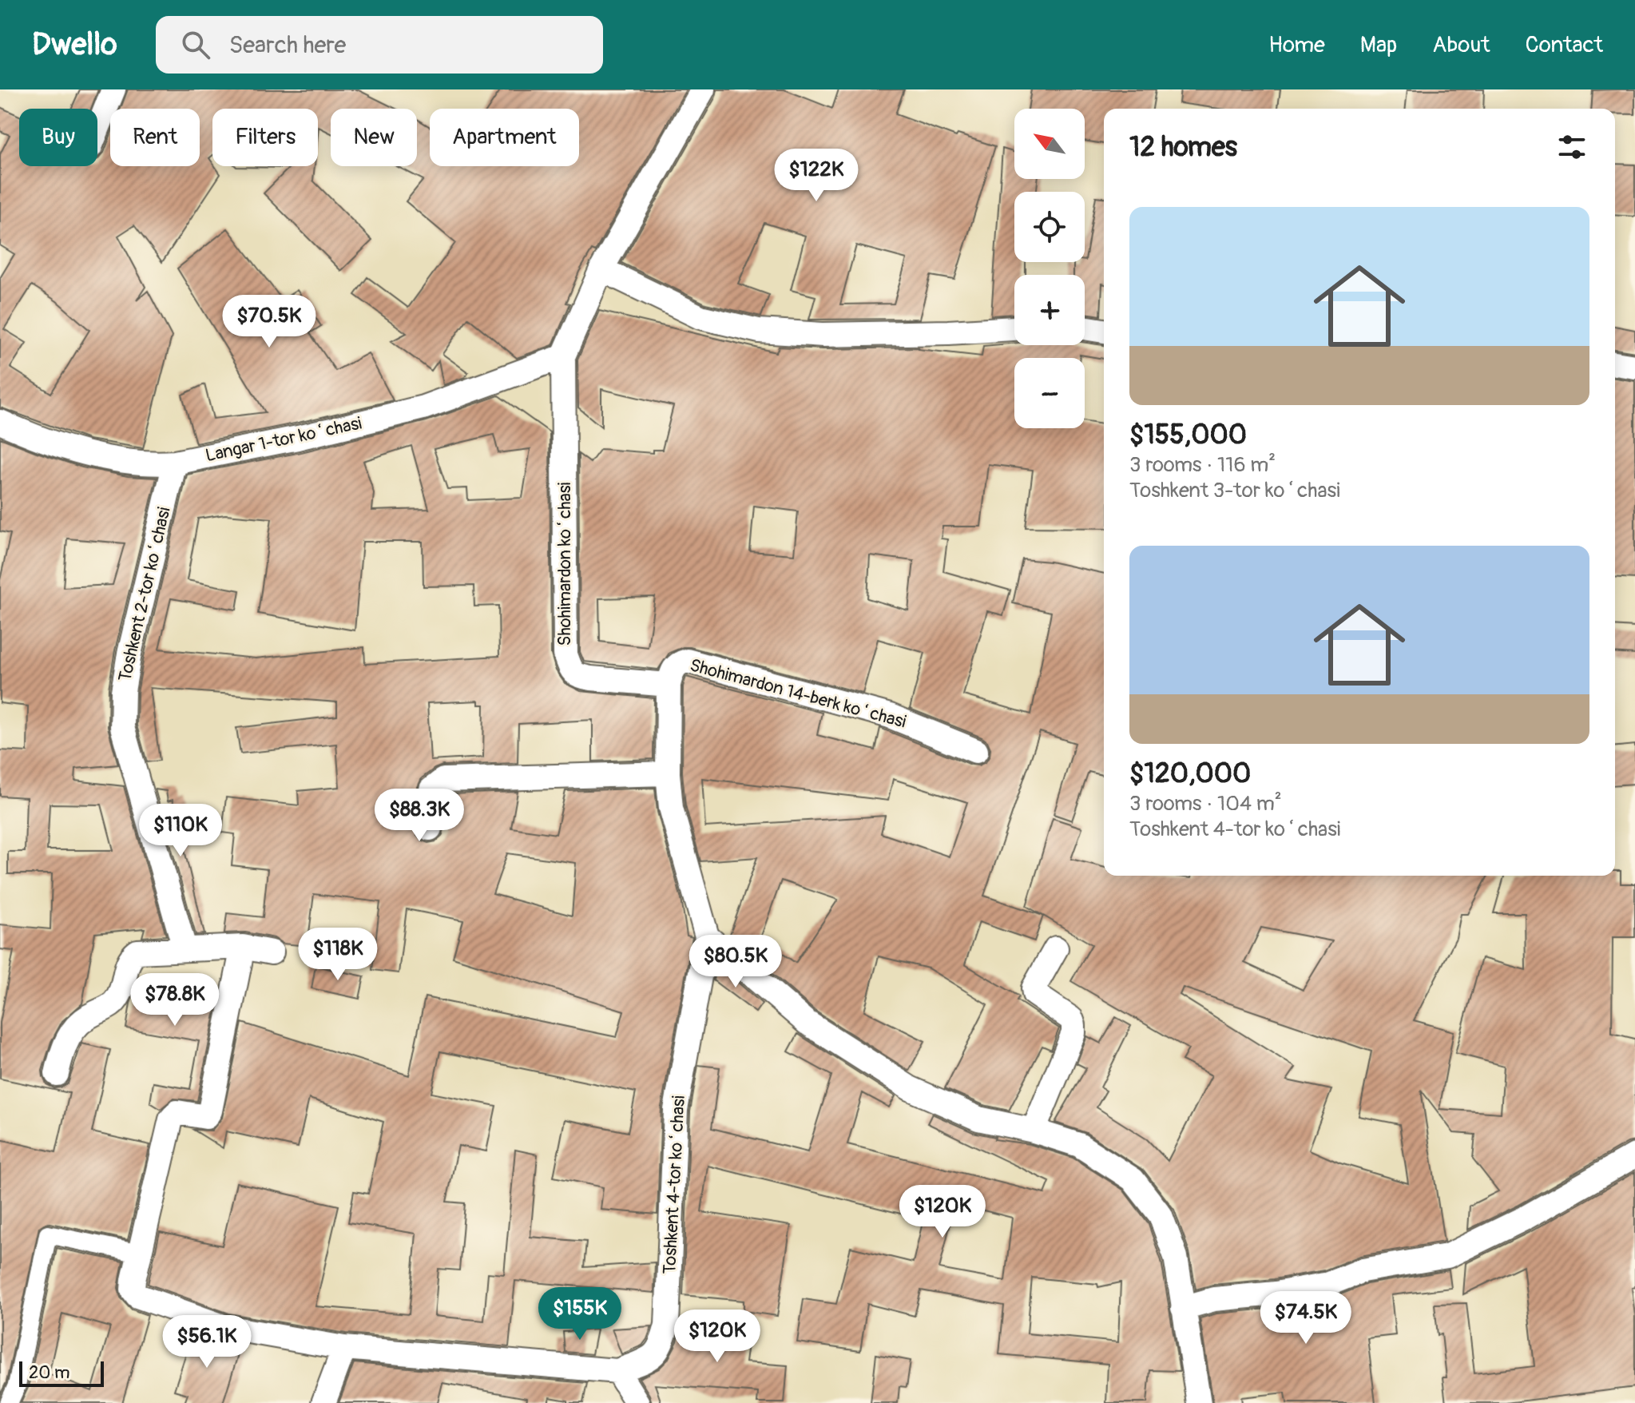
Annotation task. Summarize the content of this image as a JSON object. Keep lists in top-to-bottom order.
{
  "streets": {
    "street": [
      "Langar 1-tor koʻchasi",
      "Shohimardon koʻchasi",
      "Toshkent 2-tor koʻchasi",
      "Shohimardon 14-berk koʻchasi",
      "Toshkent 4-tor koʻchasi"
    ]
  },
  "crossings": [
    ["Langar 1-tor koʻchasi", "Shohimardon koʻchasi"],
    ["Langar 1-tor koʻchasi", "Toshkent 2-tor koʻchasi"],
    ["Shohimardon koʻchasi", "Shohimardon 14-berk koʻchasi"]
  ],
  "scale_bar": "20 m",
  "north": "top left",
  "page": {
    "header": "Dwello",
    "search": "Search here",
    "nav": [
      "Home",
      "Map",
      "About",
      "Contact"
    ],
    "map_buttons": ["+", "−"],
    "chip": [
      "Buy",
      "Rent",
      "Filters",
      "New",
      "Apartment"
    ],
    "heading": "12 homes",
    "price": [
      "$122K",
      "$70.5K",
      "$88.3K",
      "$110K",
      "$118K",
      "$80.5K",
      "$78.8K",
      "$120K",
      "$155K",
      "$74.5K",
      "$120K",
      "$56.1K"
    ],
    "list": [
      {
        "name": "$155,000",
        "note": "3 rooms · 116 m² · Toshkent 3-tor koʻchasi"
      },
      {
        "name": "$120,000",
        "note": "3 rooms · 104 m² · Toshkent 4-tor koʻchasi"
      }
    ],
    "scale": "20 m"
  }
}
